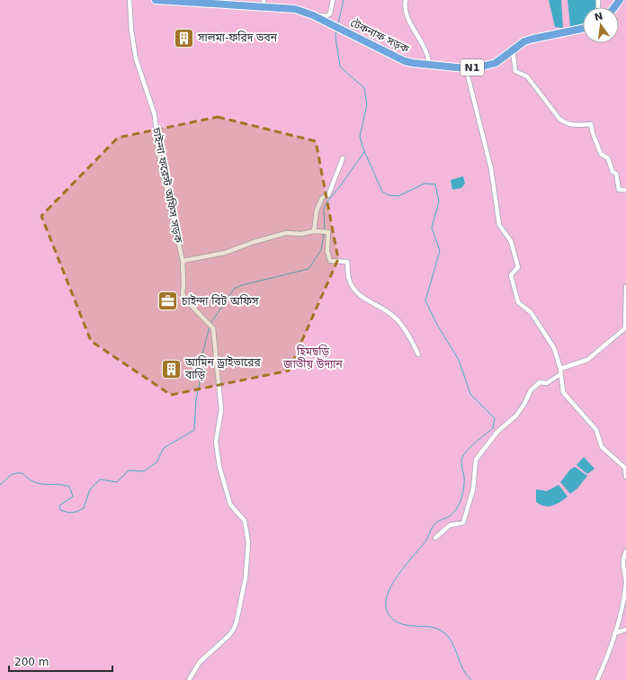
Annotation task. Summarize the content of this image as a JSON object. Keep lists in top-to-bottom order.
{
  "streets": {
    "highway": ["টেকনাফ সড়ক", "N1"],
    "street": ["চাইন্দা ফরেস্ট অফিস সড়ক"]
  },
  "parks": ["হিমছড়ি জাতীয় উদ্যান"],
  "places": {
    "building": ["সালমা-ফরিদ ভবন", "আমিন ড্রাইভারের বাড়ি"],
    "office": ["চাইন্দা বিট অফিস"]
  },
  "scale_bar": "200 m",
  "north": "top"
}
